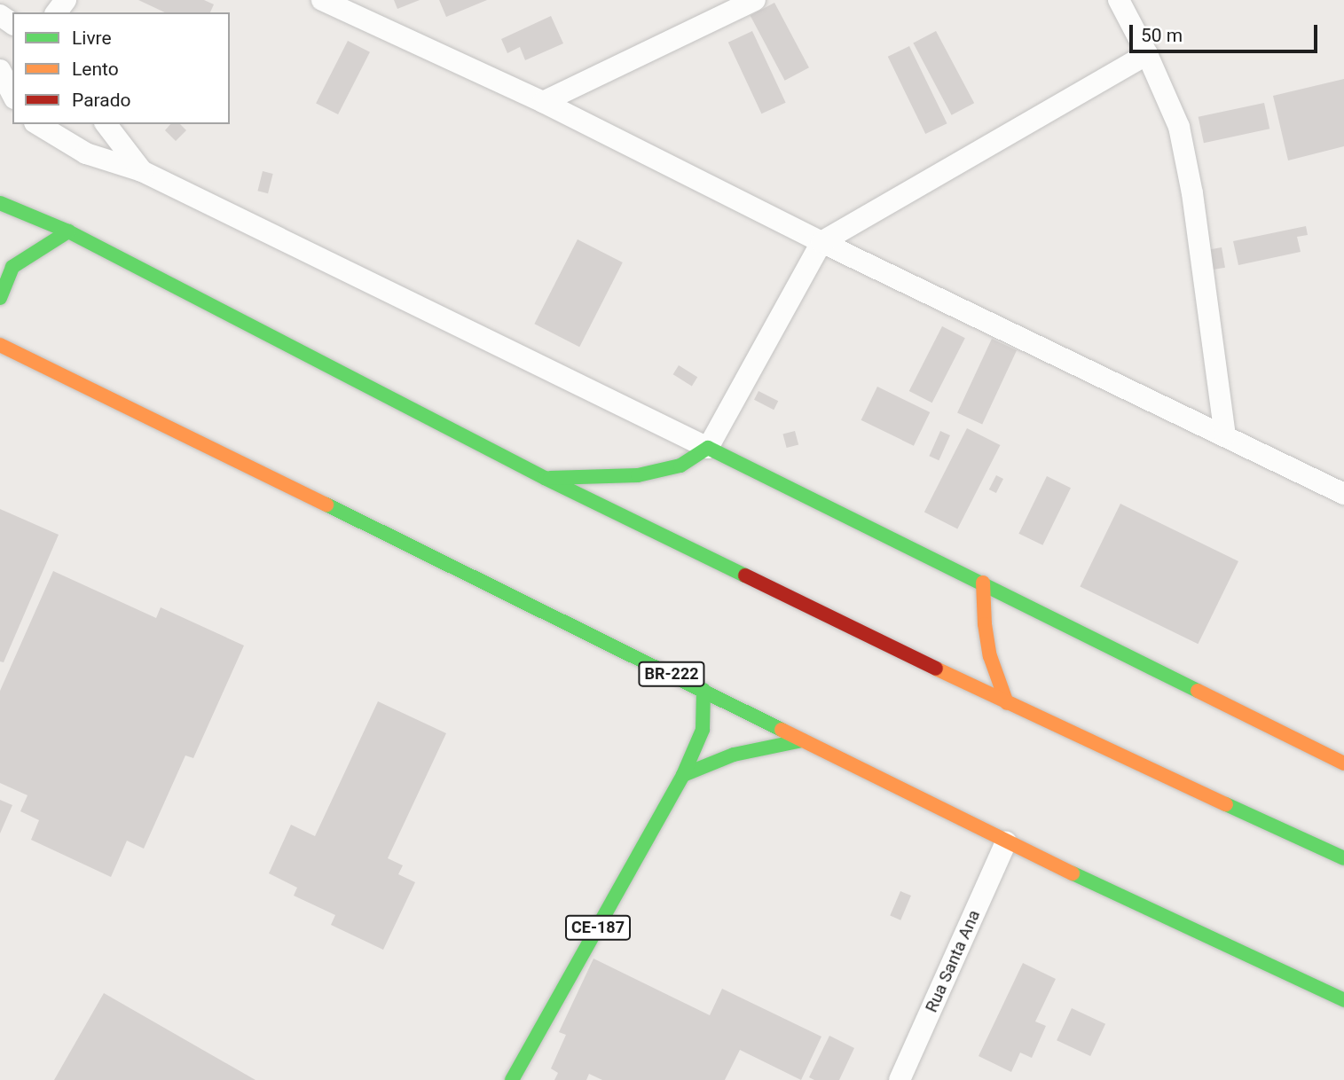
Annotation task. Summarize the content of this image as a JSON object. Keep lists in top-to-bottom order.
{
  "streets": {
    "main road": ["BR-222", "CE-187"],
    "street": ["Rua Santa Ana"]
  },
  "crossings": [
    ["BR-222", "CE-187"],
    ["BR-222", "Rua Santa Ana"]
  ],
  "legend": ["Livre", "Lento", "Parado"],
  "scale_bar": "50 m"
}
